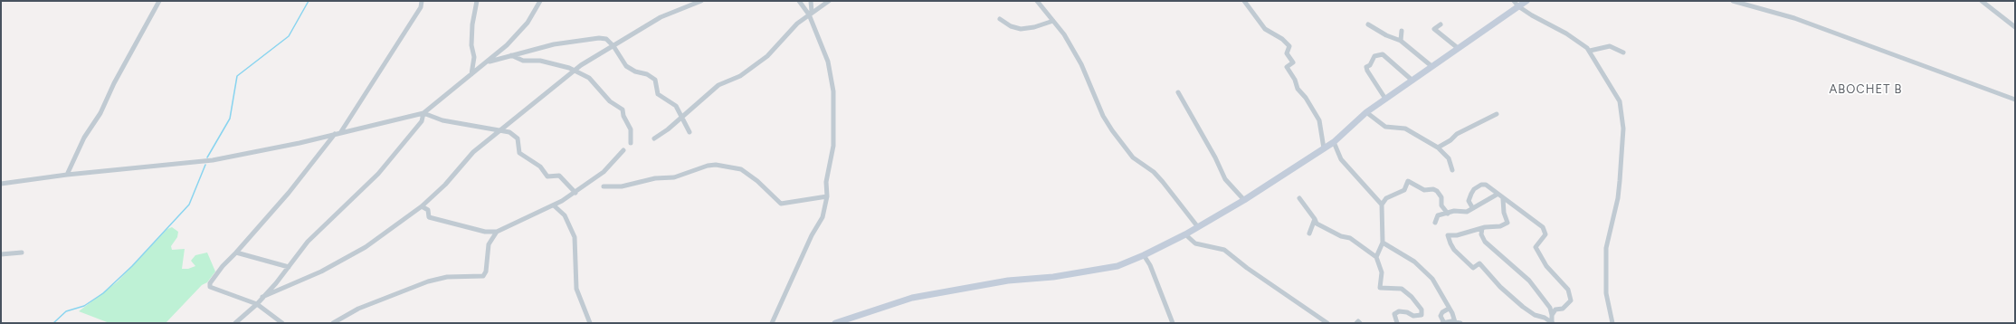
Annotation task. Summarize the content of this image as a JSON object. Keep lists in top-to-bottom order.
{
  "districts": ["ABOCHET B"]
}
